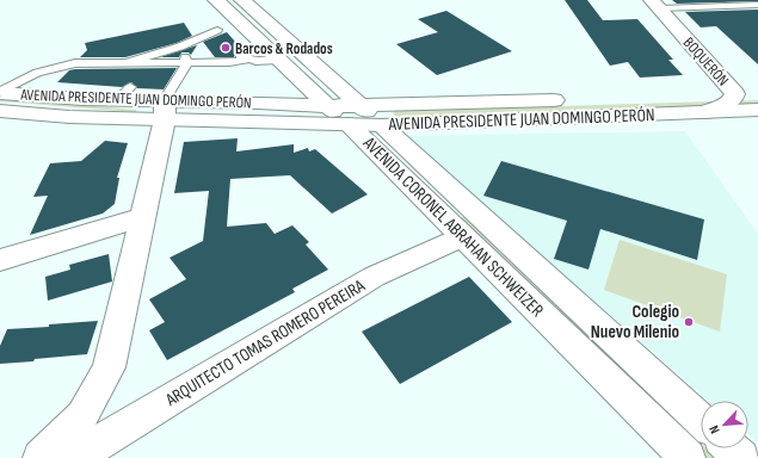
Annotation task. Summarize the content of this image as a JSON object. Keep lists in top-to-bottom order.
{
  "streets": {
    "main road": [
      "BOQUERÓN",
      "AVENIDA PRESIDENTE JUAN DOMINGO PERÓN",
      "AVENIDA CORONEL ABRAHAN SCHWEIZER",
      "ARQUITECTO TOMAS ROMERO PEREIRA"
    ]
  },
  "crossings": [
    ["BOQUERÓN", "AVENIDA PRESIDENTE JUAN DOMINGO PERÓN"],
    ["AVENIDA PRESIDENTE JUAN DOMINGO PERÓN", "AVENIDA CORONEL ABRAHAN SCHWEIZER"],
    ["AVENIDA CORONEL ABRAHAN SCHWEIZER", "ARQUITECTO TOMAS ROMERO PEREIRA"]
  ],
  "places": ["Barcos & Rodados", "Colegio Nuevo Milenio"],
  "north": "bottom left"
}
